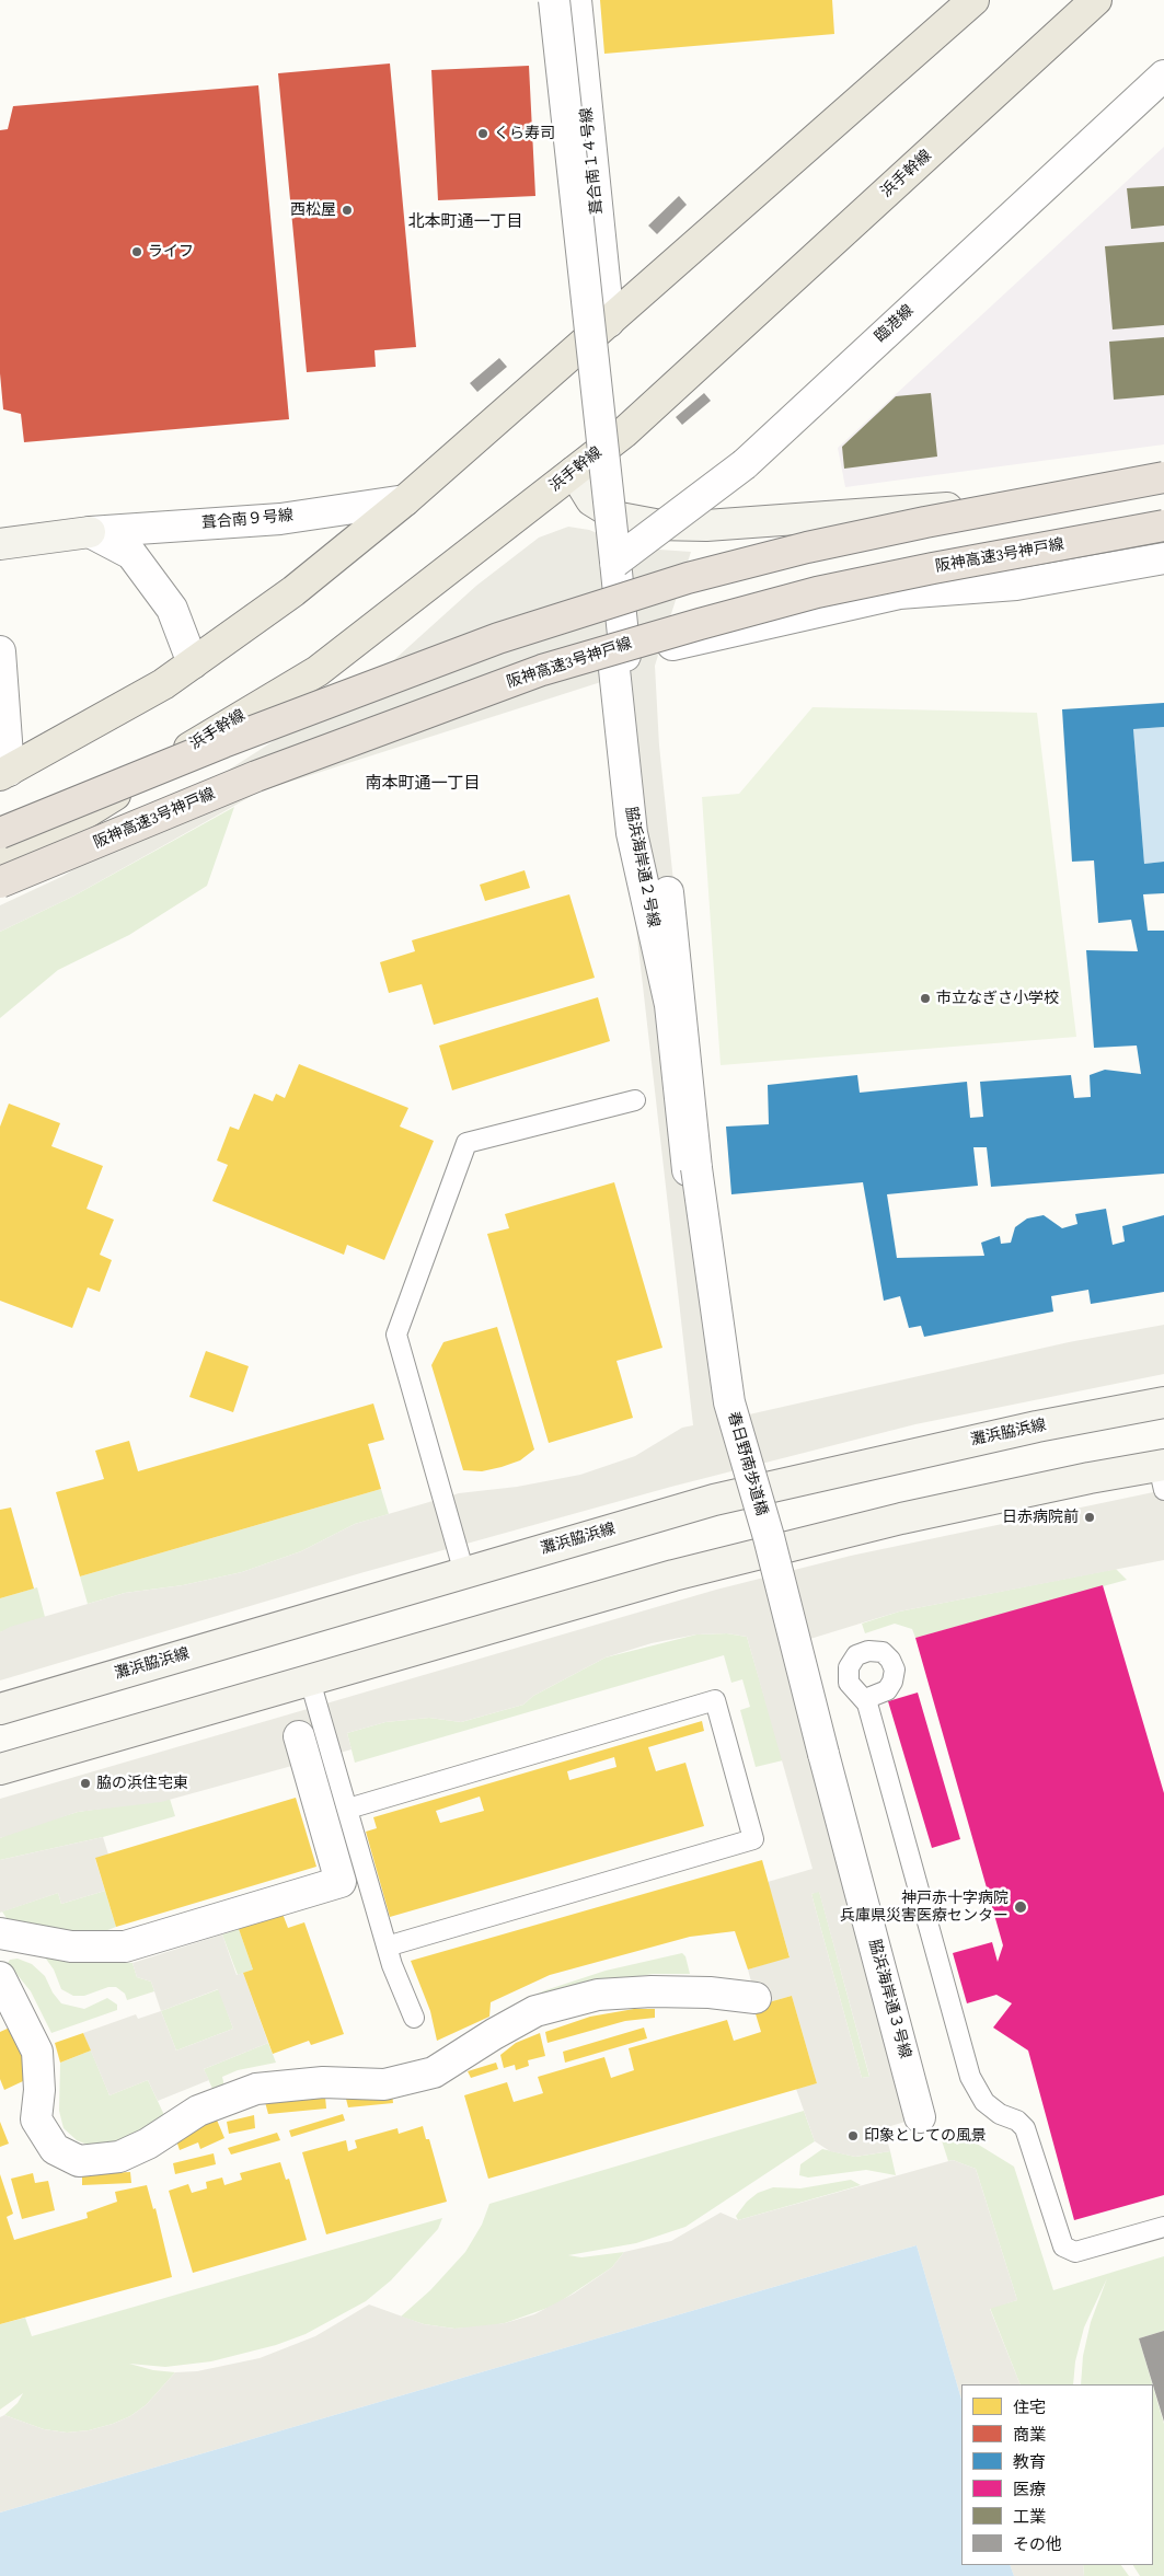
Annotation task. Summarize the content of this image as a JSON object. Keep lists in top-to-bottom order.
{
  "streets": {
    "highway": ["阪神高速3号神戸線"],
    "main road": ["浜手幹線"],
    "street": [
      "葺合南１４号線",
      "臨港線",
      "葺合南９号線",
      "脇浜海岸通２号線",
      "灘浜脇浜線",
      "春日野南歩道橋",
      "脇浜海岸通３号線"
    ]
  },
  "crossings": [
    ["脇浜海岸通２号線", "春日野南歩道橋"],
    ["春日野南歩道橋", "脇浜海岸通３号線"]
  ],
  "districts": ["北本町通一丁目", "南本町通一丁目"],
  "places": [
    "くら寿司",
    "西松屋",
    "ライフ",
    "市立なぎさ小学校",
    "日赤病院前",
    "脇の浜住宅東",
    "神戸赤十字病院 兵庫県災害医療センター",
    "印象としての風景"
  ],
  "legend": [
    "住宅",
    "商業",
    "教育",
    "医療",
    "工業",
    "その他"
  ]
}
